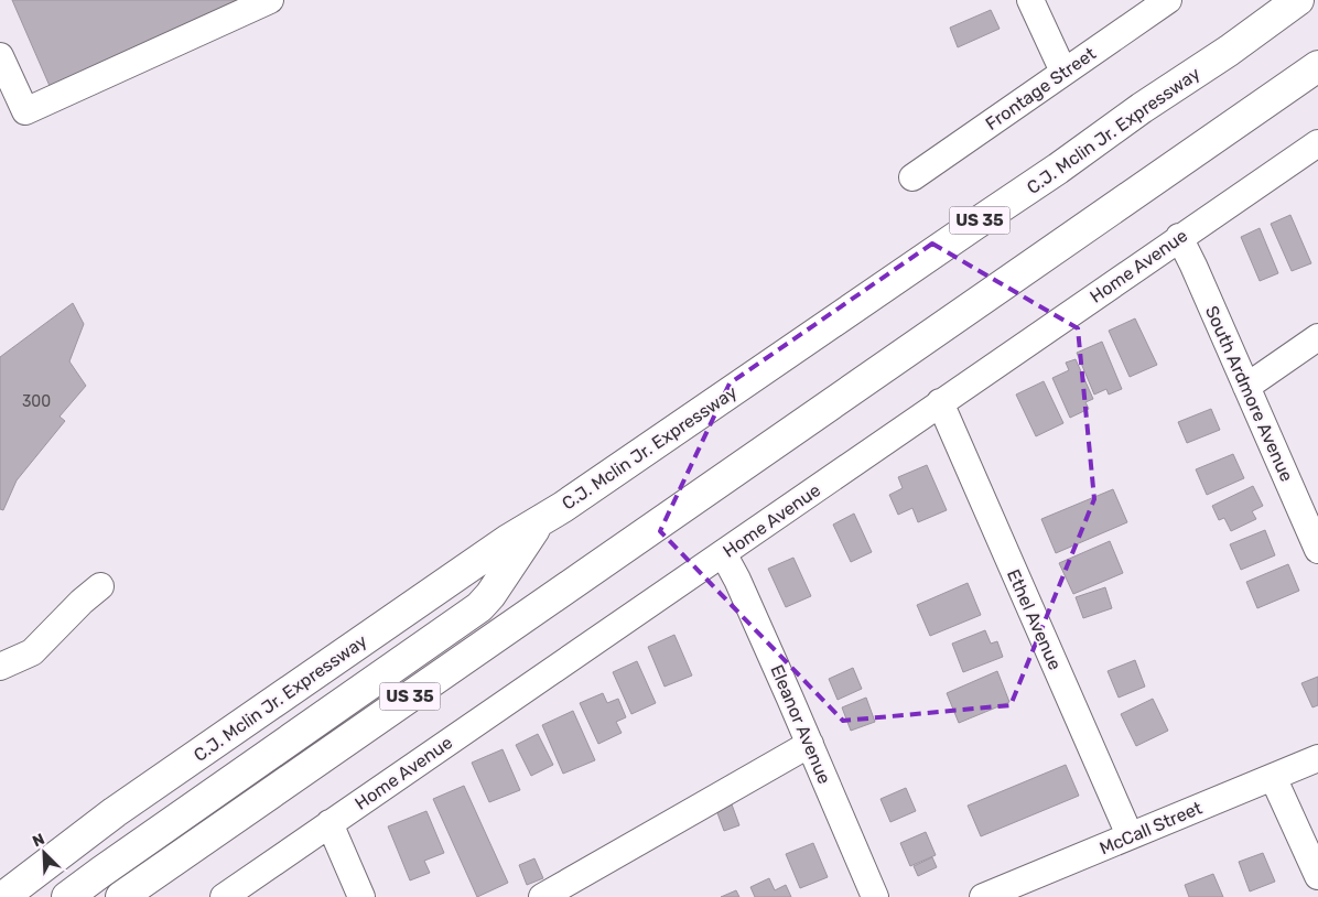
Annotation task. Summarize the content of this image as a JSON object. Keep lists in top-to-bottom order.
{
  "streets": {
    "highway": ["C.J. Mclin Jr. Expressway", "US 35"],
    "street": [
      "Frontage Street",
      "Home Avenue",
      "South Ardmore Avenue",
      "Ethel Avenue",
      "Eleanor Avenue",
      "McCall Street"
    ]
  },
  "crossings": [
    ["Home Avenue", "South Ardmore Avenue"],
    ["Home Avenue", "Ethel Avenue"],
    ["Home Avenue", "Eleanor Avenue"],
    ["Ethel Avenue", "McCall Street"]
  ],
  "house_numbers": ["300"],
  "north": "top left"
}
